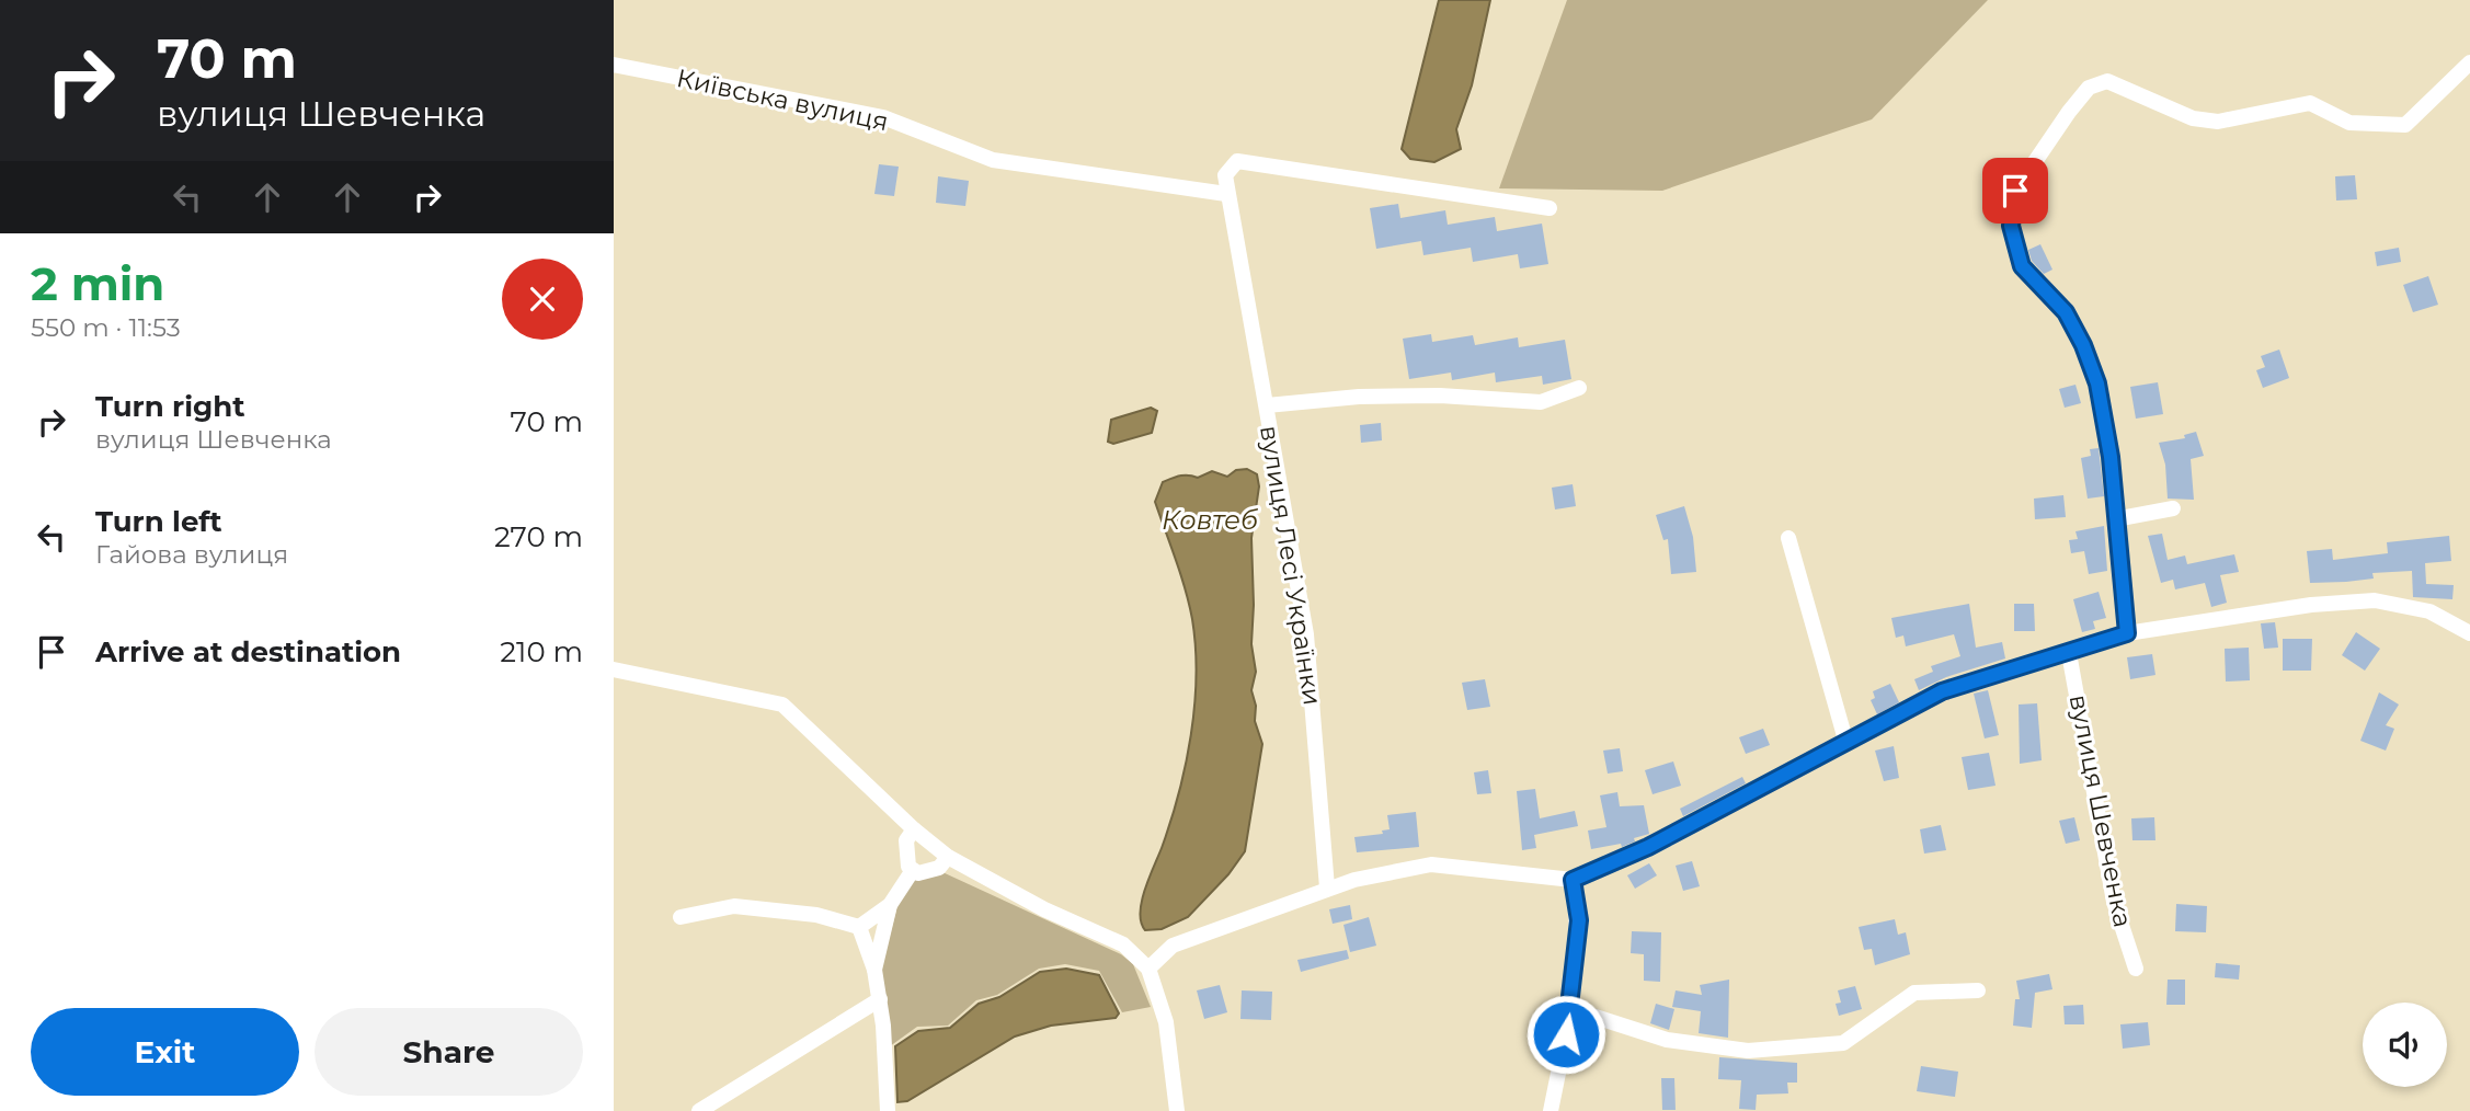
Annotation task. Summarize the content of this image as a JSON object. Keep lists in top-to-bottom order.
{
  "streets": {
    "street": ["Київська вулиця", "вулиця Лесі Українки", "вулиця Шевченка"]
  },
  "crossings": [
    ["Київська вулиця", "вулиця Лесі Українки"]
  ],
  "water": ["Ковтеб"],
  "page": {
    "turn": ["70 m", "вулиця Шевченка"],
    "heading": ["2 min", "550 m · 11:53"],
    "list": [
      {
        "name": "Turn right",
        "note": "вулиця Шевченка",
        "value": "70 m"
      },
      {
        "name": "Turn left",
        "note": "Гайова вулиця",
        "value": "270 m"
      },
      {
        "name": "Arrive at destination",
        "value": "210 m"
      }
    ],
    "buttons": ["Exit", "Share"]
  }
}
